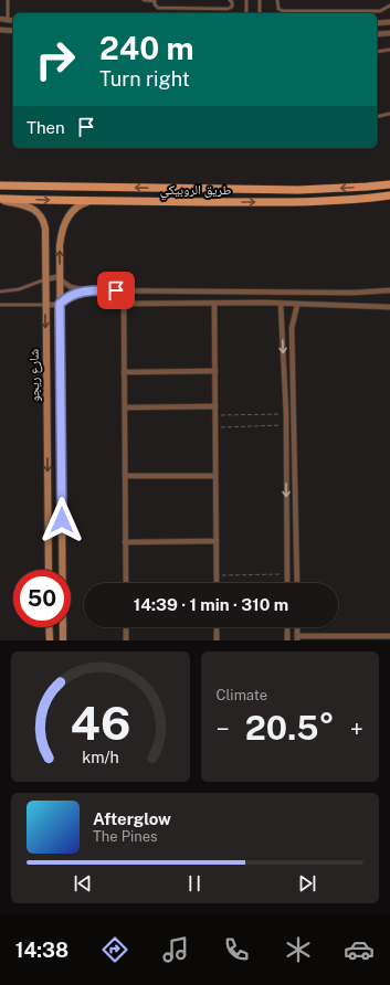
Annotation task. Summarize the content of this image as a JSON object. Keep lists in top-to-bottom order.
{
  "streets": {
    "main road": ["طريق الروبيكي", "شارع ريجو"]
  },
  "crossings": [
    ["طريق الروبيكي", "شارع ريجو"]
  ],
  "page": {
    "turn": ["240 m", "Turn right"],
    "then": "Then",
    "limit": "50",
    "trip": "14:39 · 1 min · 310 m",
    "tile": "Climate",
    "heat": ["−", "20.5°", "+"],
    "song": ["Afterglow", "The Pines"],
    "tabs": "14:38",
    "gauge": ["46", "km/h"]
  }
}
